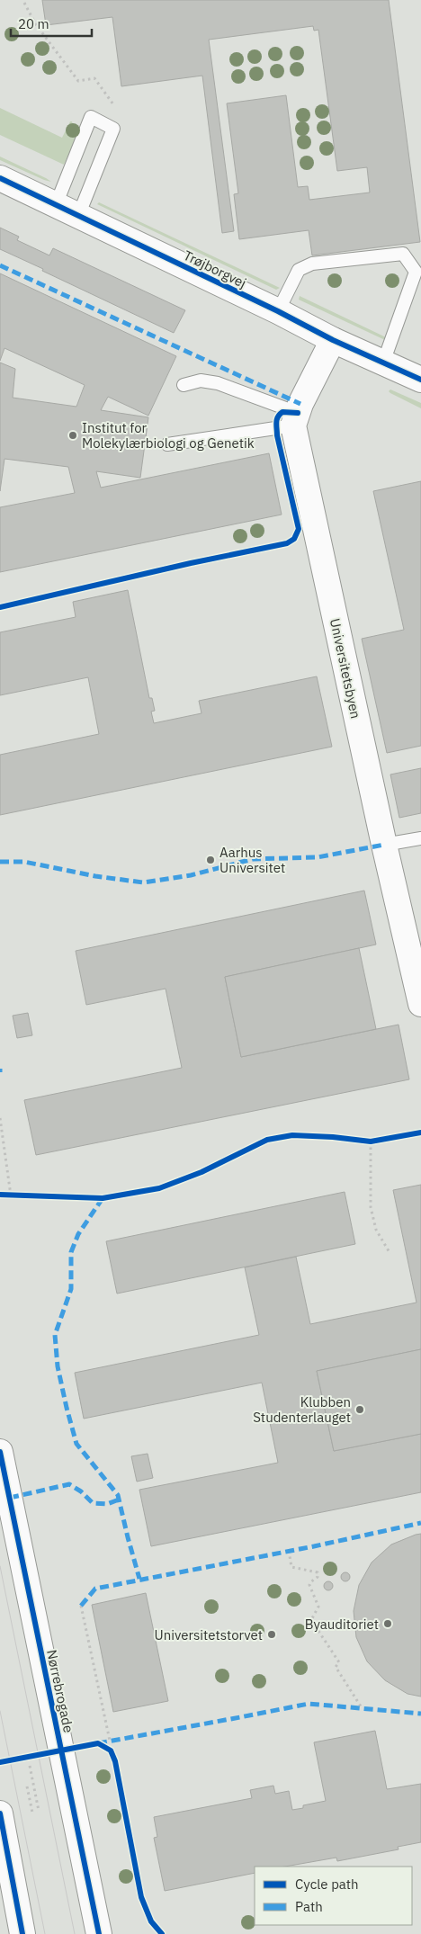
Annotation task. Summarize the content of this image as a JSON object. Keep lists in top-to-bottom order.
{
  "streets": {
    "street": ["Trøjborgvej", "Universitetsbyen", "Nørrebrogade"]
  },
  "places": [
    "Institut for Molekylærbiologi og Genetik",
    "Aarhus Universitet",
    "Klubben Studenterlauget",
    "Byauditoriet",
    "Universitetstorvet"
  ],
  "legend": ["Cycle path", "Path"],
  "scale_bar": "20 m"
}
